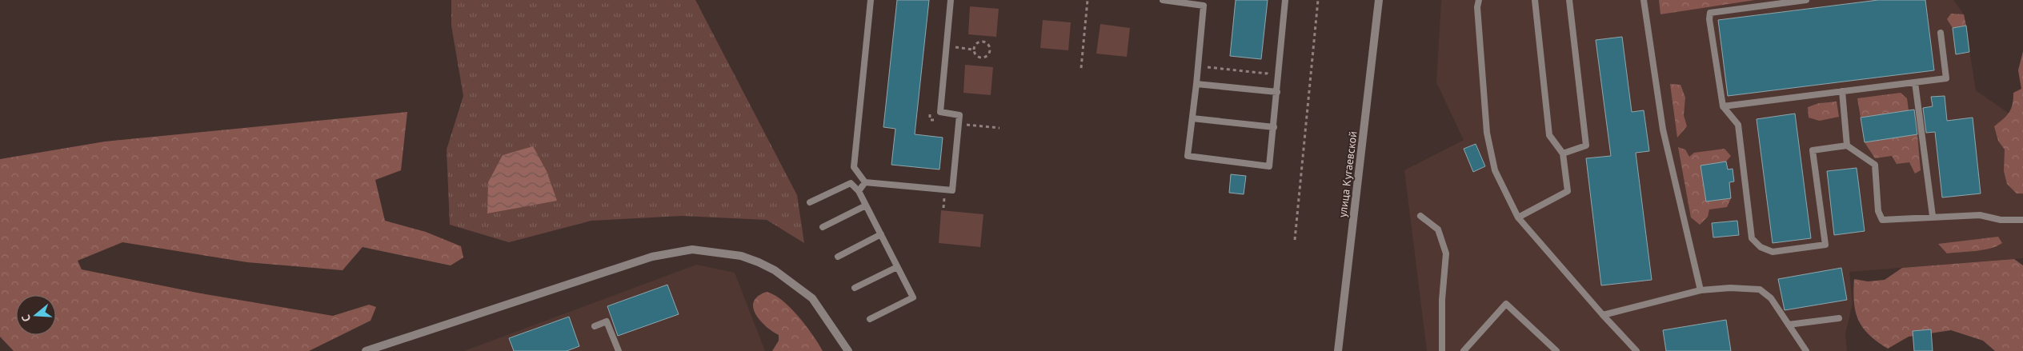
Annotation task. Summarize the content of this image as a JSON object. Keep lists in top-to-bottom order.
{
  "streets": {
    "street": ["улица Кугаевской"]
  },
  "north": "left"
}
